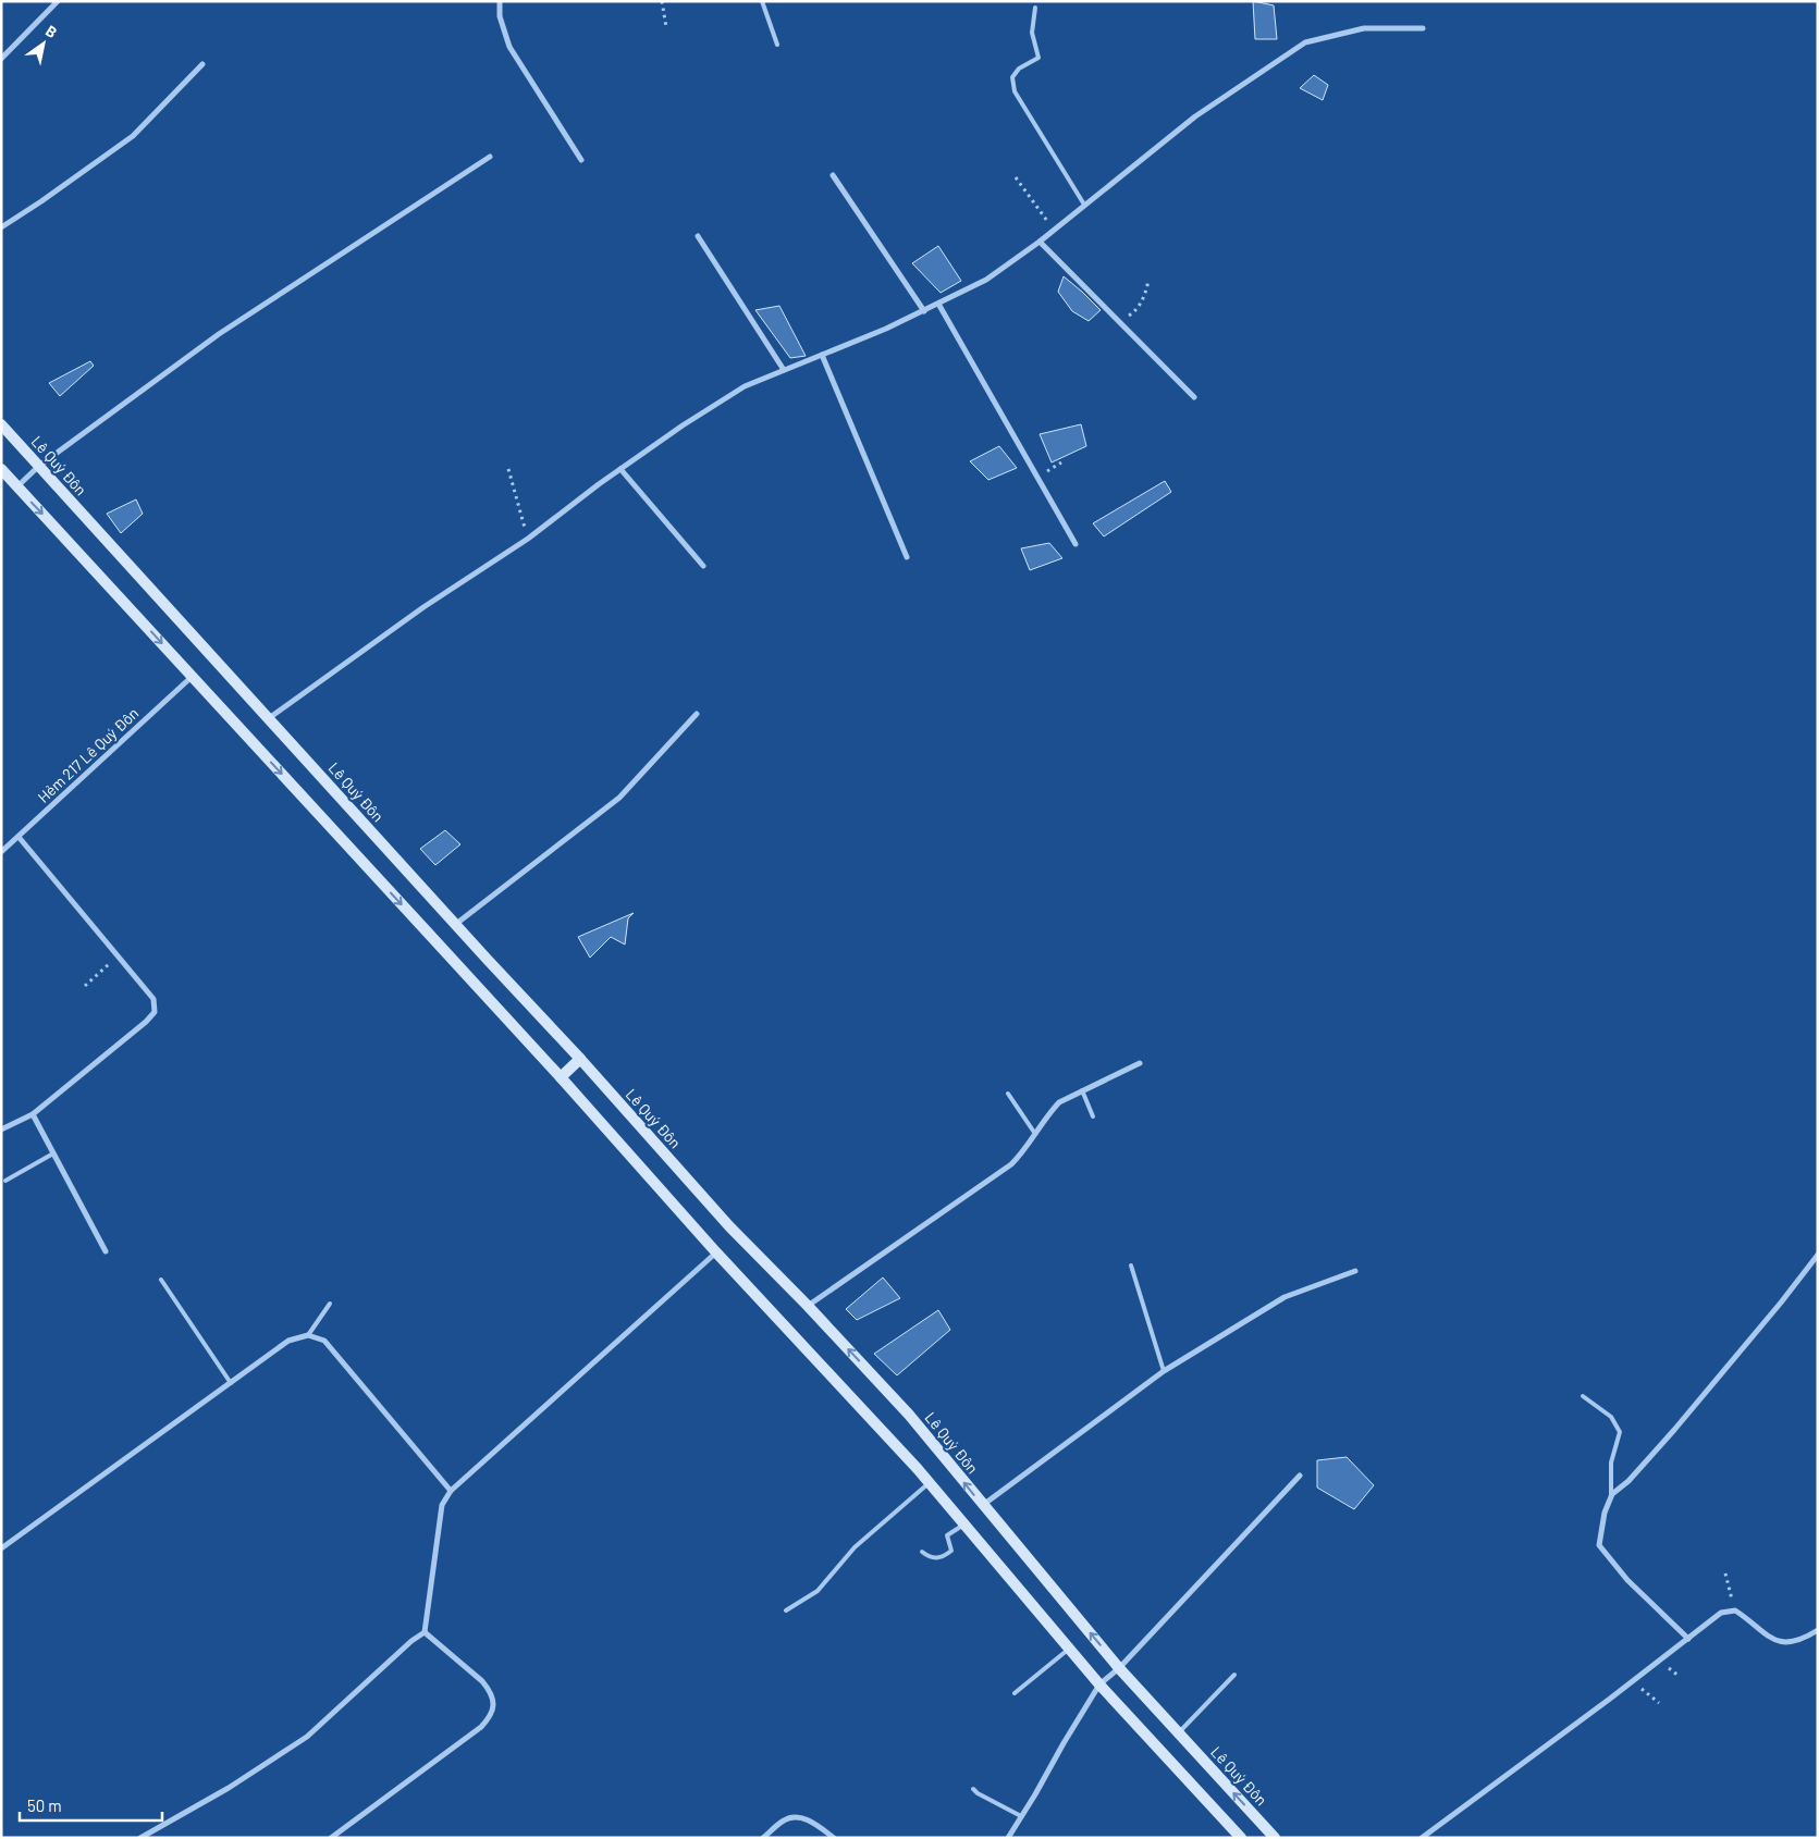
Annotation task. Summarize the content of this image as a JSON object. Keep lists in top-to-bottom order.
{
  "streets": {
    "main road": ["Lê Quý Đôn"],
    "street": ["Hẻm 217 Lê Quý Đôn"]
  },
  "scale_bar": "50 m",
  "north": "top right"
}
